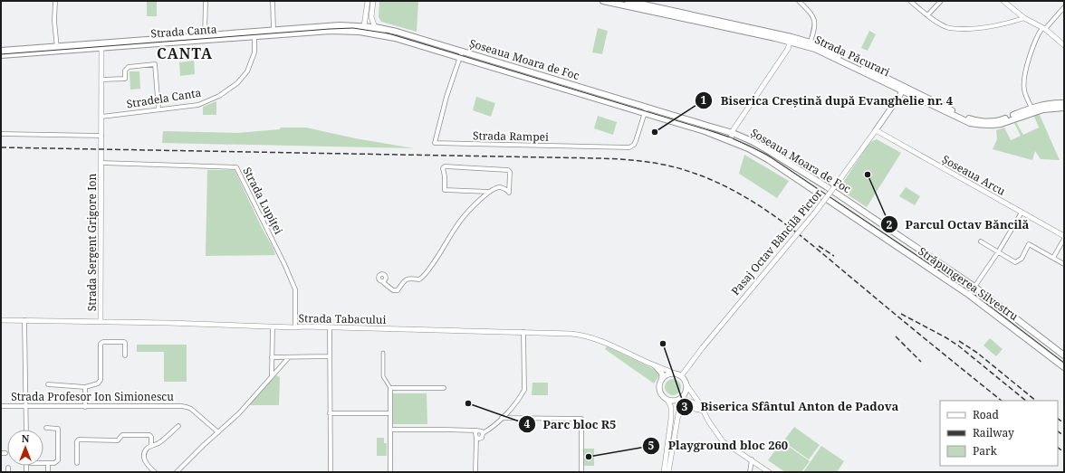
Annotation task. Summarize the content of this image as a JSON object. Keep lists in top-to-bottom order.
{
  "streets": {
    "main road": [
      "Strada Canta",
      "Strada Păcurari",
      "Șoseaua Moara de Foc",
      "Străpungerea Silvestru"
    ],
    "street": [
      "Stradela Canta",
      "Strada Rampei",
      "Șoseaua Arcu",
      "Strada Lupiței",
      "Strada Sergent Grigore Ion",
      "Pasaj Octav Băncilă Pictor",
      "Strada Tabacului",
      "Strada Profesor Ion Simionescu"
    ]
  },
  "crossings": [
    ["Strada Canta", "Șoseaua Moara de Foc"],
    ["Strada Canta", "Stradela Canta"],
    ["Șoseaua Moara de Foc", "Strada Rampei"],
    ["Șoseaua Moara de Foc", "Străpungerea Silvestru"],
    ["Șoseaua Arcu", "Pasaj Octav Băncilă Pictor"],
    ["Strada Lupiței", "Strada Sergent Grigore Ion"],
    ["Strada Lupiței", "Strada Tabacului"],
    ["Strada Sergent Grigore Ion", "Strada Tabacului"],
    ["Pasaj Octav Băncilă Pictor", "Strada Tabacului"]
  ],
  "districts": ["CANTA"],
  "places": [
    "Biserica Creștină după Evanghelie nr. 4",
    "Parcul Octav Băncilă",
    "Biserica Sfântul Anton de Padova",
    "Parc bloc R5",
    "Playground bloc 260"
  ],
  "legend": ["Road", "Railway", "Park"],
  "north": "top"
}
